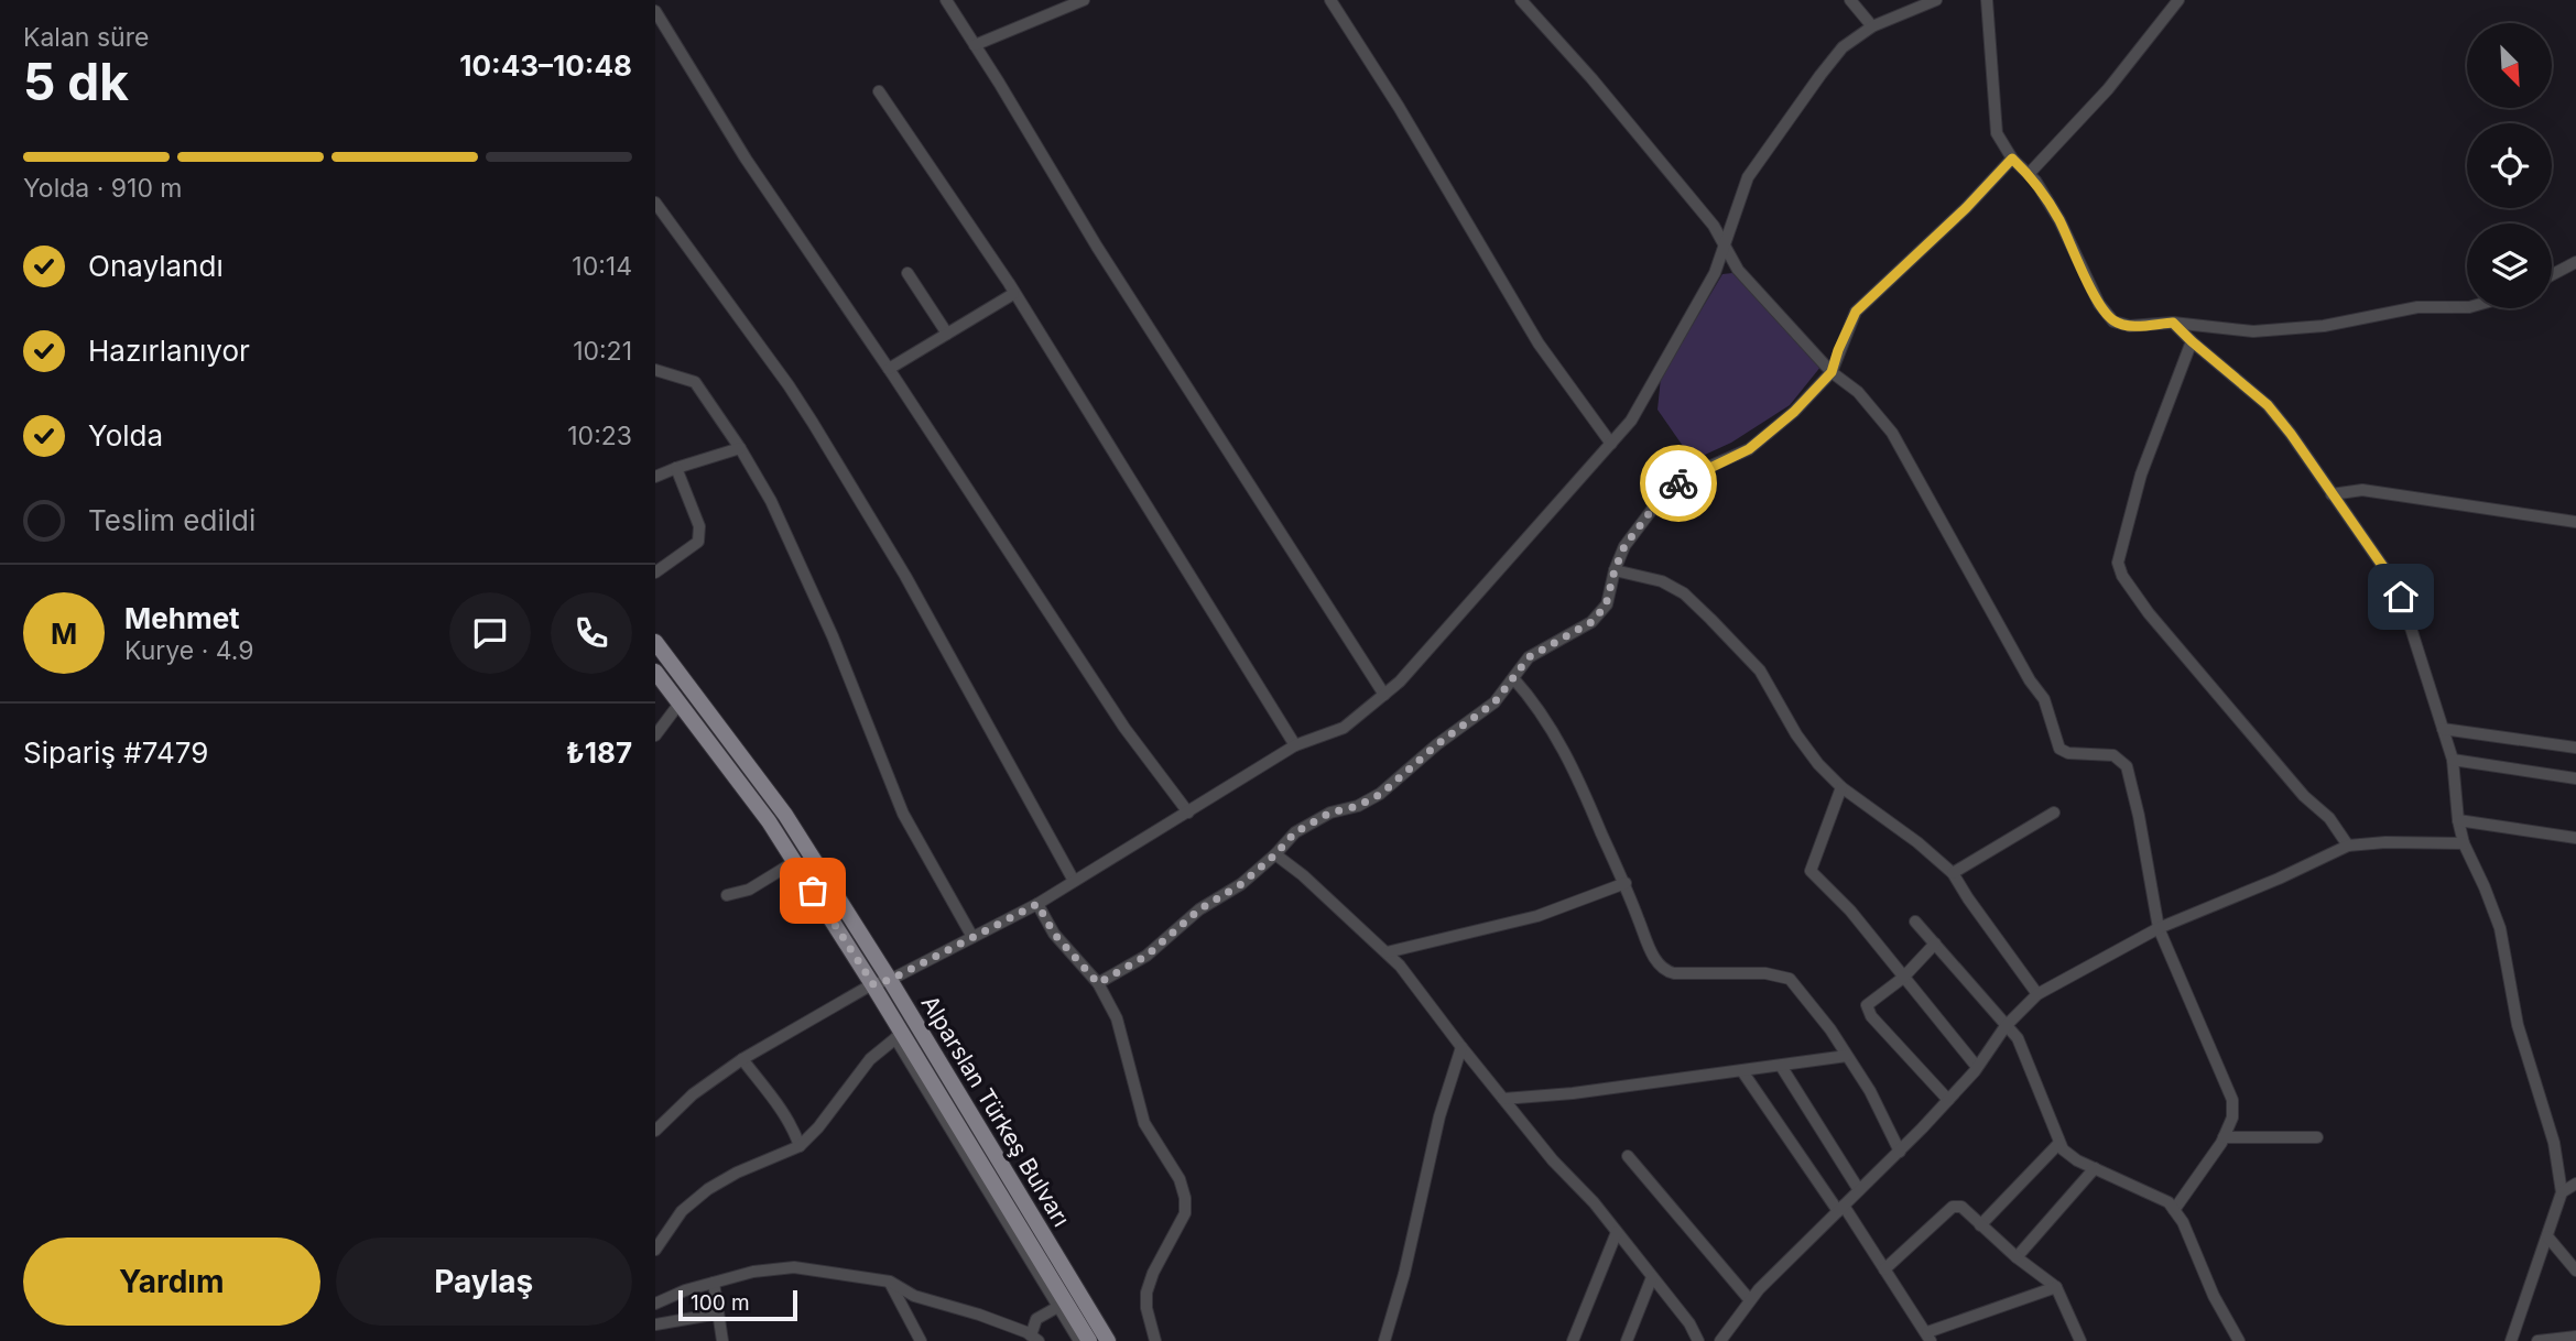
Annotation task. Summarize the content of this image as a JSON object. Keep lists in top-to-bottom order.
{
  "streets": {
    "main road": ["Alparslan Türkeş Bulvarı"]
  },
  "scale_bar": "100 m",
  "north": "bottom right",
  "page": {
    "heading": ["5 dk", "Kalan süre", "10:43–10:48"],
    "panel": [
      "Mehmet",
      "Kurye · 4.9",
      "Sipariş #7479",
      "₺187"
    ],
    "bar": "Yolda · 910 m",
    "list": [
      ["Onaylandı", "10:14"],
      ["Hazırlanıyor", "10:21"],
      ["Yolda", "10:23"],
      "Teslim edildi"
    ],
    "round": "M",
    "buttons": ["Yardım", "Paylaş"],
    "scale": "100 m"
  }
}
